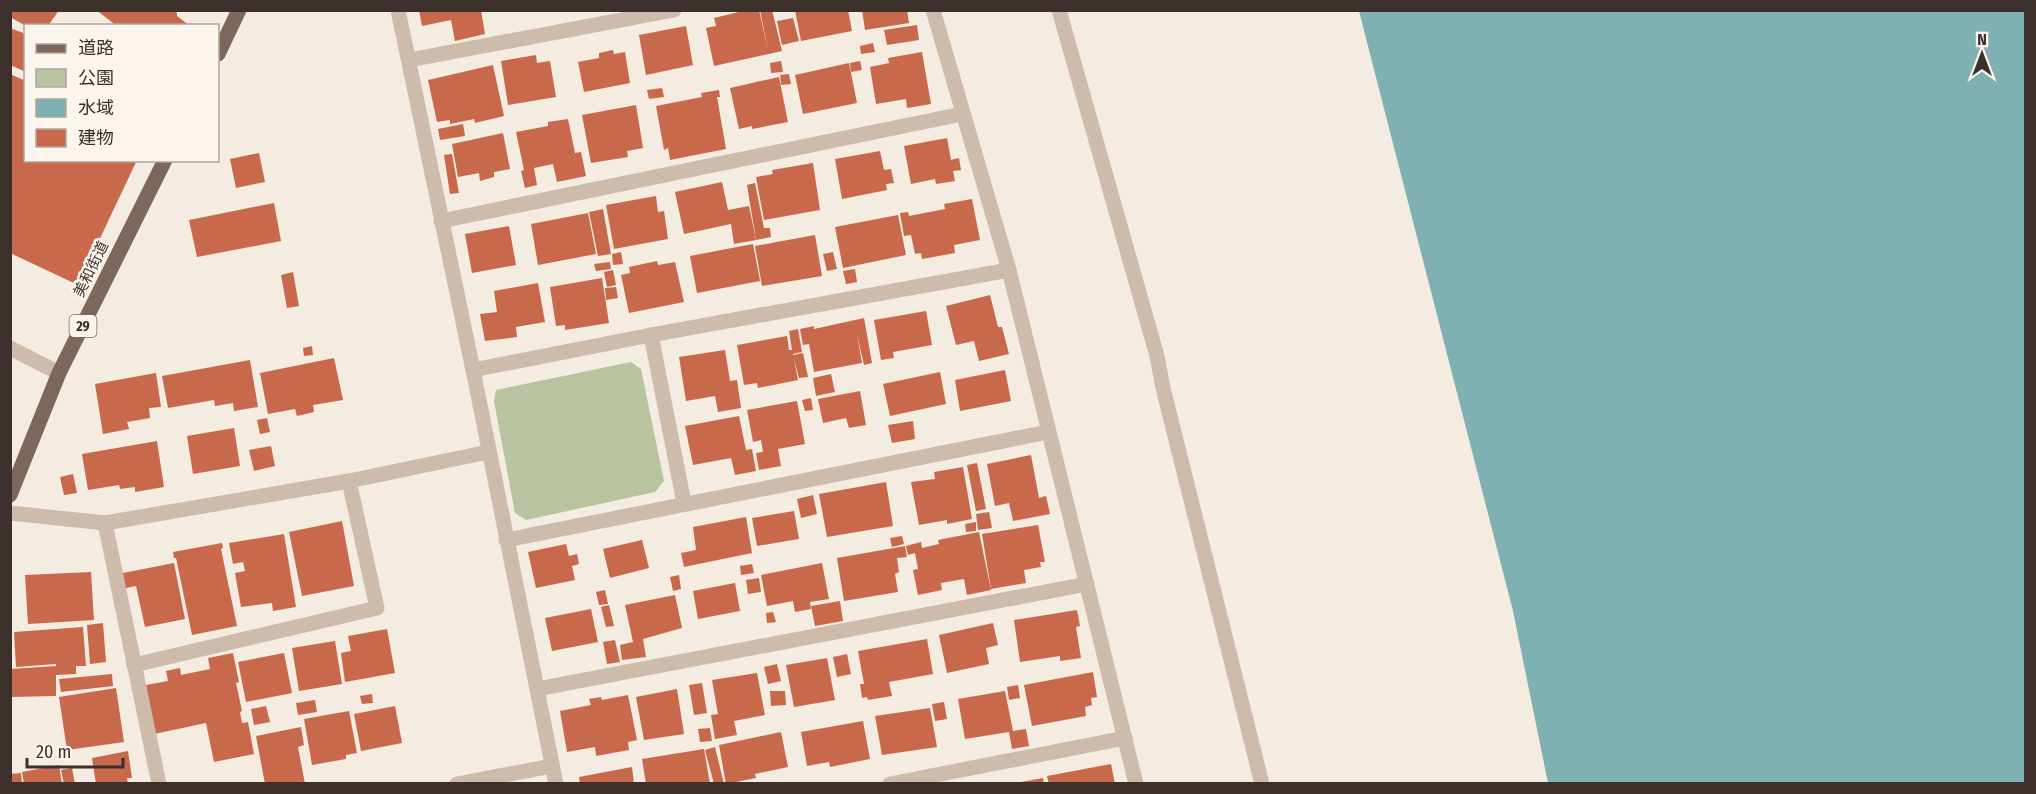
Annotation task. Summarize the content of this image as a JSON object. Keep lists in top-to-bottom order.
{
  "streets": {
    "main road": ["美和街道", "29"]
  },
  "legend": [
    "道路",
    "公園",
    "水域",
    "建物"
  ],
  "scale_bar": "20 m",
  "north": "top"
}
